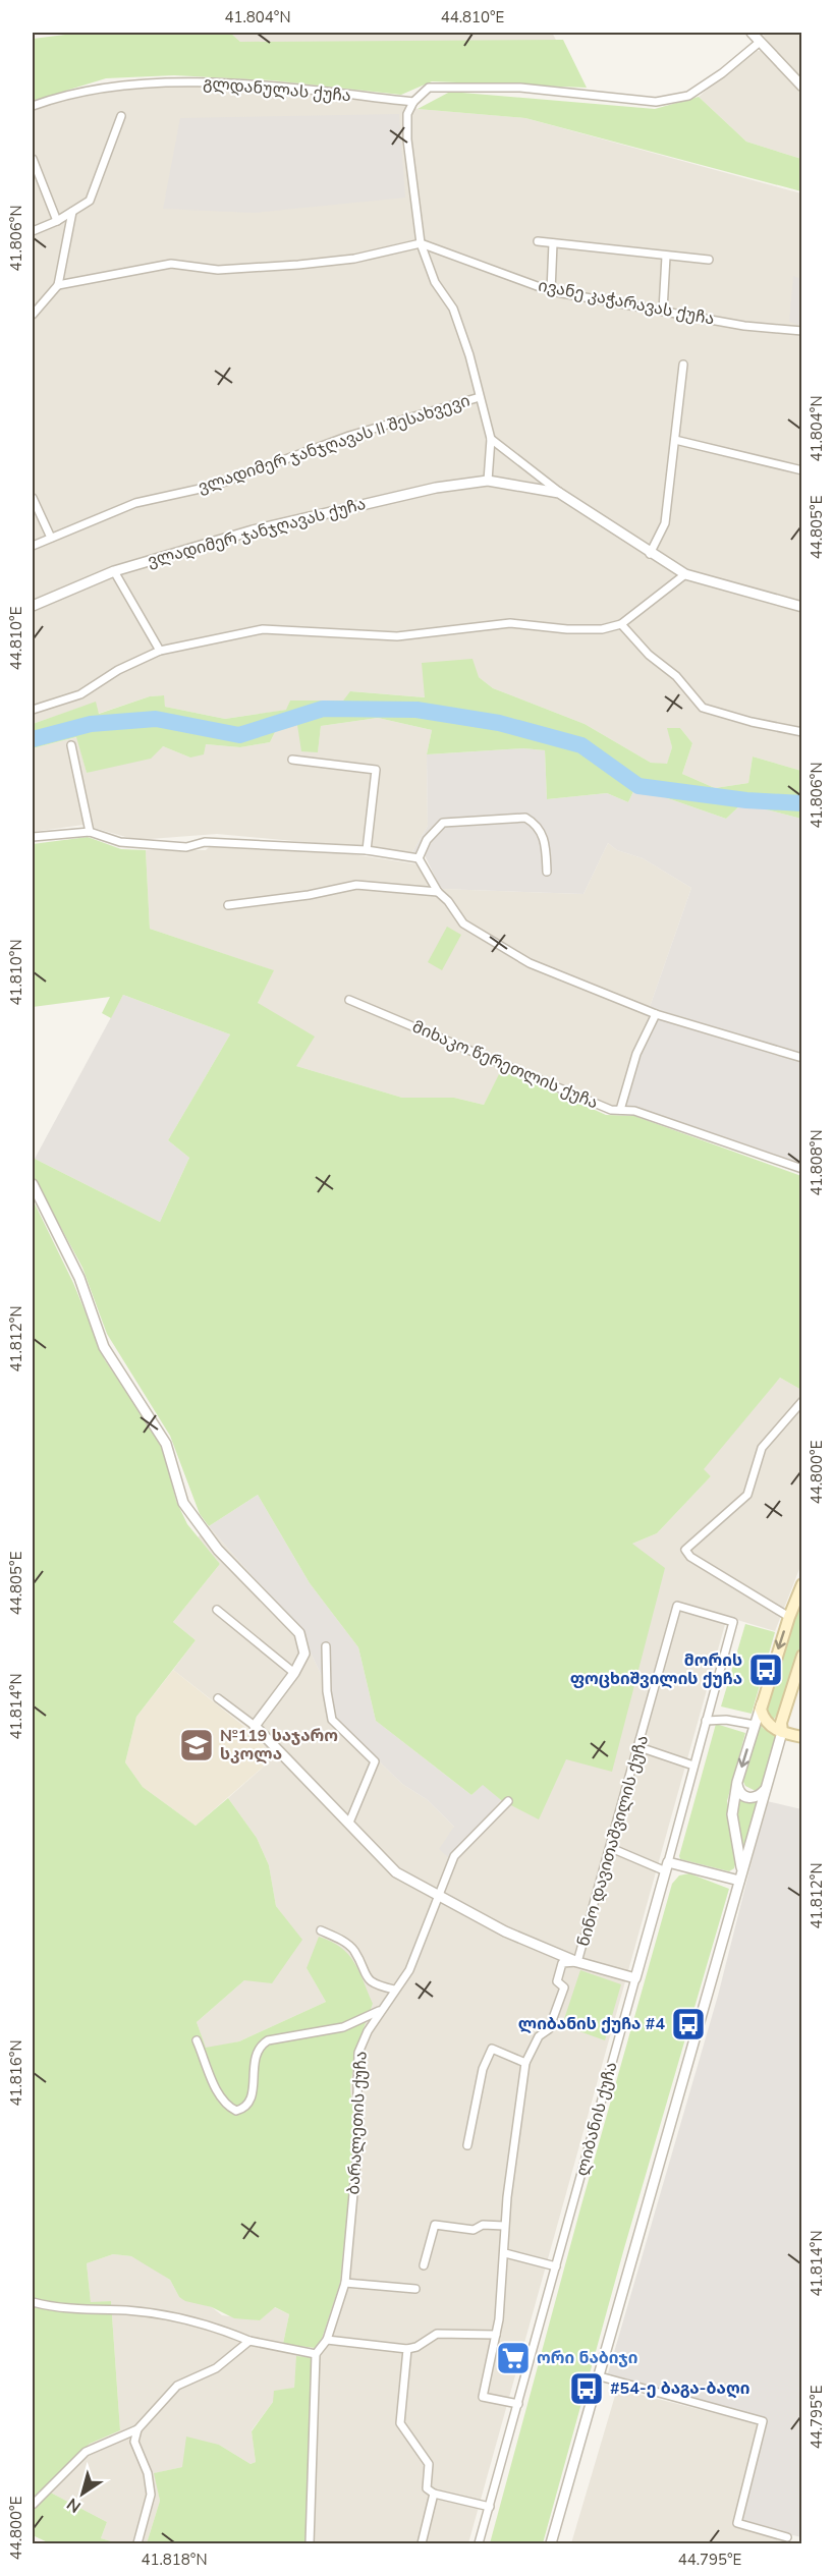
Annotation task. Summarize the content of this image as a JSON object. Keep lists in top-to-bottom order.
{
  "streets": {
    "street": [
      "გლდანულას ქუჩა",
      "ივანე კაჭარავას ქუჩა",
      "ვლადიმერ ჯანჯღავას II შესახვევი",
      "ვლადიმერ ჯანჯღავას ქუჩა",
      "მიხაკო წერეთლის ქუჩა",
      "ნინო დავითაშვილის ქუჩა",
      "ლიბანის ქუჩა",
      "ბარალეთის ქუჩა"
    ]
  },
  "crossings": [
    ["ნინო დავითაშვილის ქუჩა", "ლიბანის ქუჩა"]
  ],
  "places": {
    "bus stop": ["მორის ფოცხიშვილის ქუჩა", "ლიბანის ქუჩა #4", "#54-ე ბაგა-ბაღი"],
    "school or university": ["№119 საჯარო სკოლა"],
    "supermarket": ["ორი ნაბიჯი"]
  },
  "north": "bottom left",
  "coordinates": [
    "41.804°N",
    "44.810°E",
    "41.806°N",
    "44.805°E",
    "41.810°N",
    "41.808°N",
    "41.812°N",
    "44.800°E",
    "41.814°N",
    "41.816°N",
    "44.795°E",
    "41.818°N"
  ]
}
